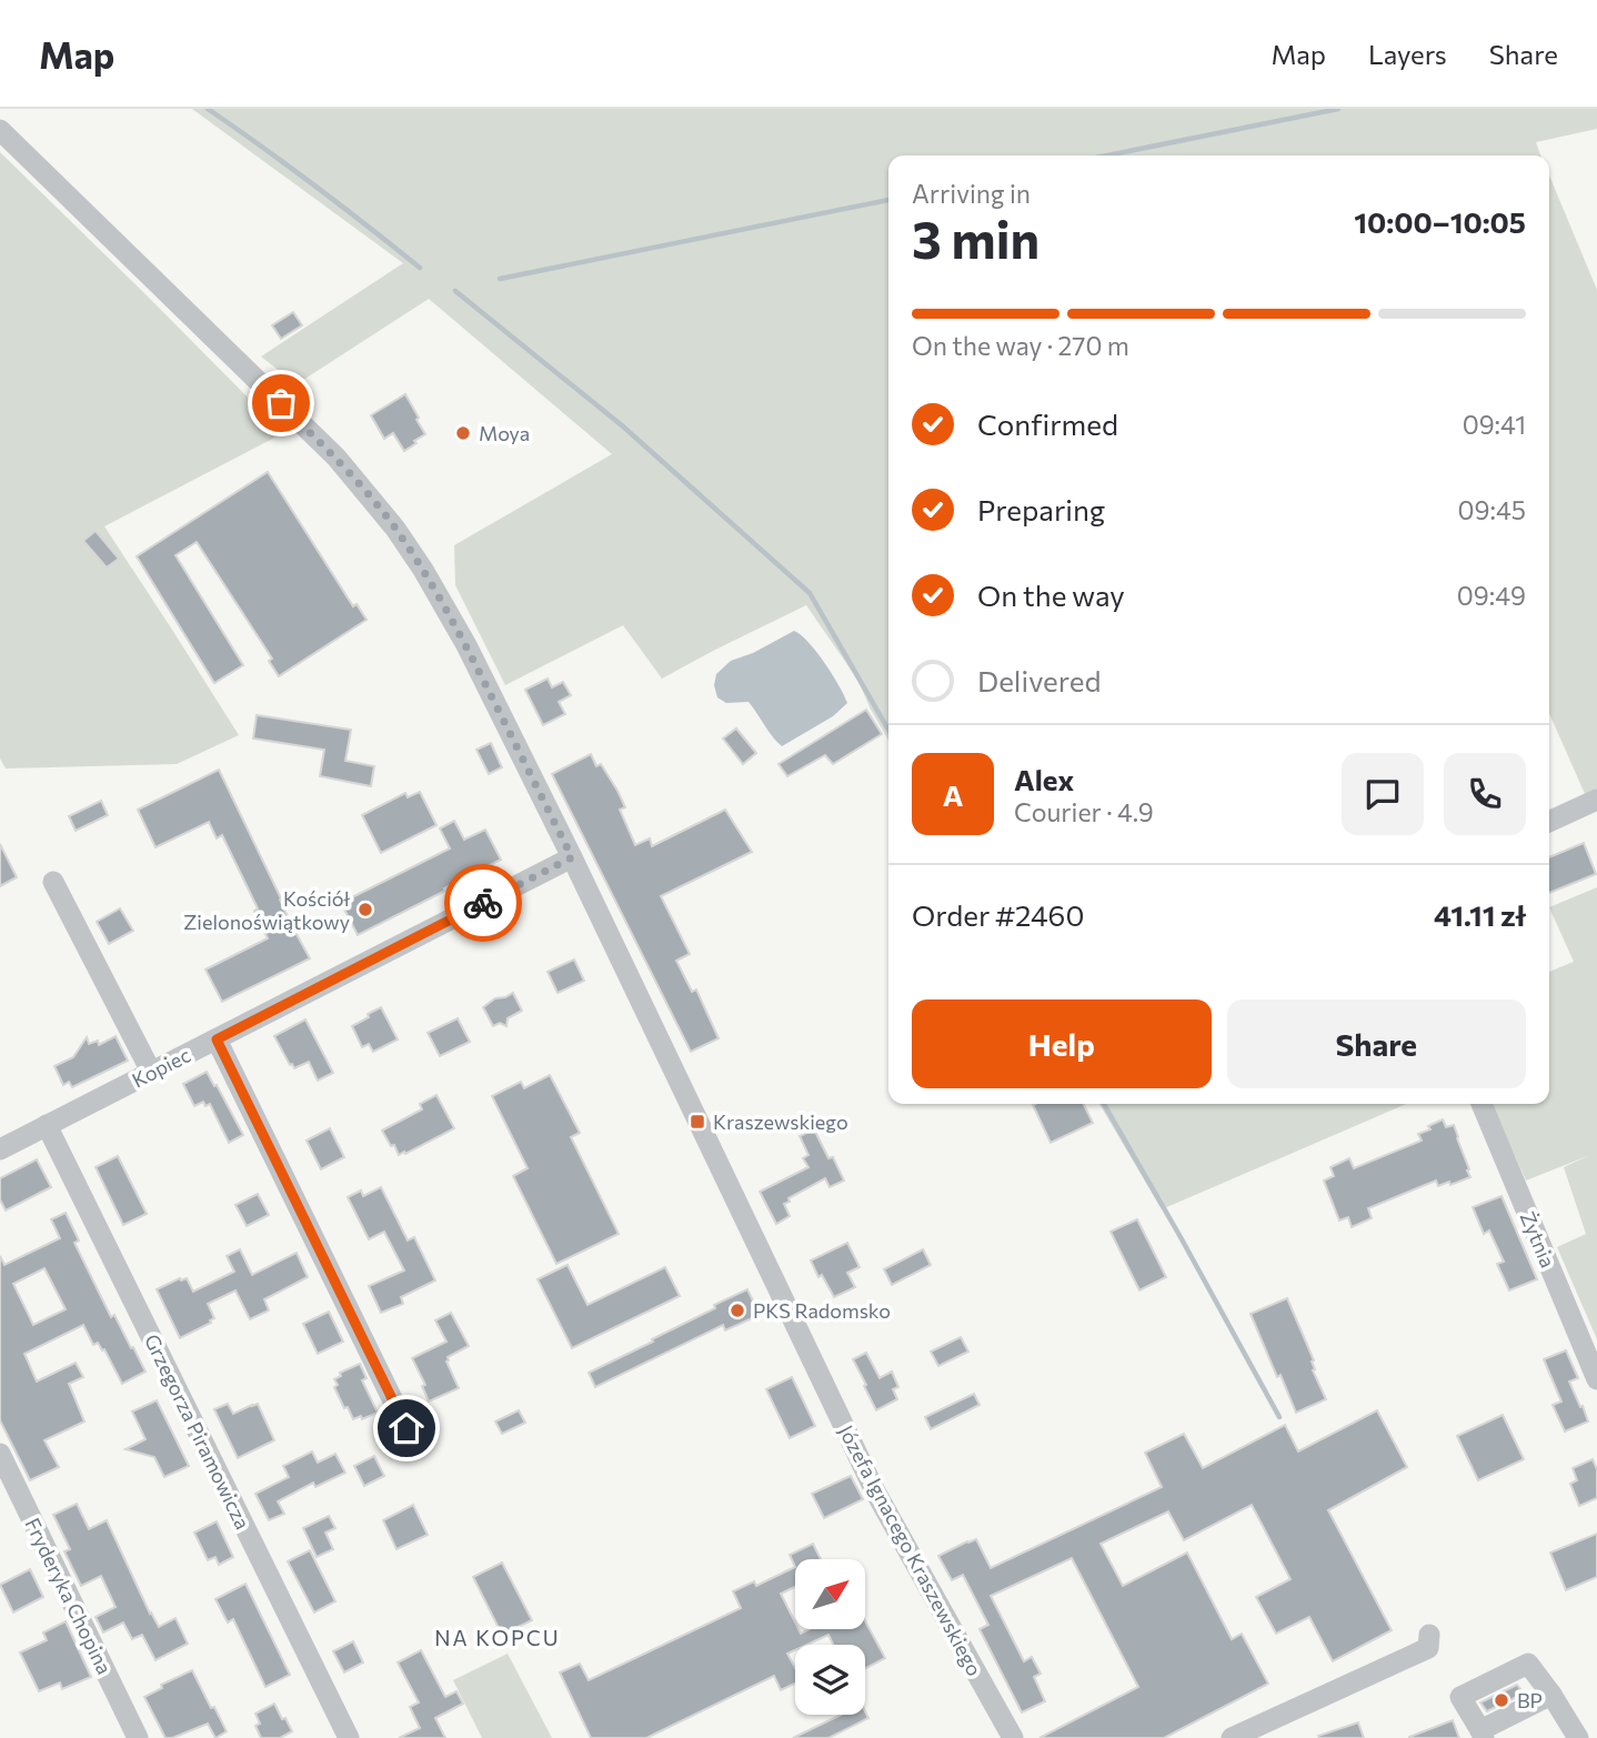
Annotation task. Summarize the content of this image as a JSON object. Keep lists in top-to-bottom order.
{
  "streets": {
    "street": [
      "Kopiec",
      "Żytnia",
      "Grzegorza Piramowicza",
      "Józefa Ignacego Kraszewskiego",
      "Fryderyka Chopina"
    ]
  },
  "crossings": [
    ["Kopiec", "Grzegorza Piramowicza"],
    ["Kopiec", "Józefa Ignacego Kraszewskiego"]
  ],
  "districts": ["NA KOPCU"],
  "places": {
    "other": [
      "Moya",
      "Kościół Zielonoświątkowy",
      "PKS Radomsko",
      "BP"
    ],
    "transit": ["Kraszewskiego"]
  },
  "north": "top right",
  "page": {
    "header": "Map",
    "nav": ["Map", "Layers", "Share"],
    "heading": ["3 min", "Arriving in", "10:00–10:05"],
    "panel": [
      "Alex",
      "Courier · 4.9",
      "Order #2460",
      "41.11 zł"
    ],
    "bar": "On the way · 270 m",
    "list": [
      ["Confirmed", "09:41"],
      ["Preparing", "09:45"],
      ["On the way", "09:49"],
      "Delivered"
    ],
    "round": "A",
    "buttons": ["Help", "Share"]
  }
}
